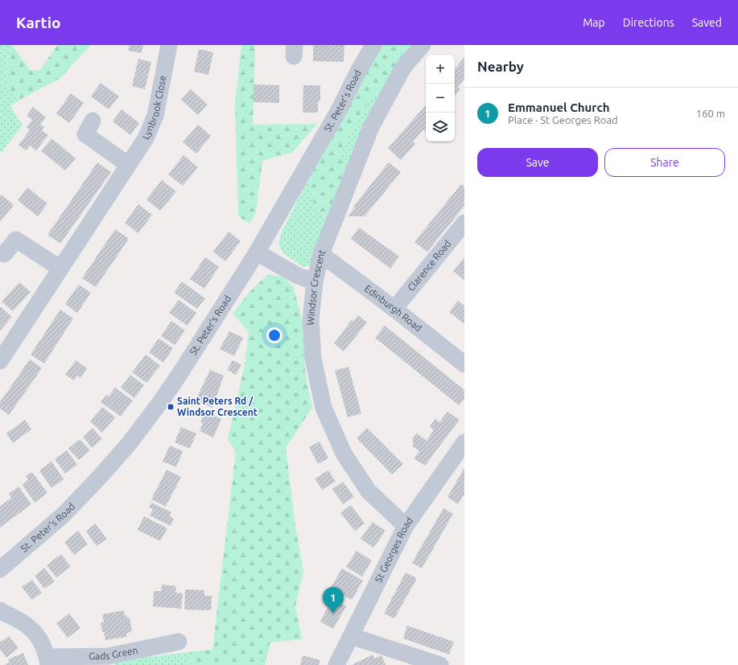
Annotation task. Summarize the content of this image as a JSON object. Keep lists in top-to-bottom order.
{
  "streets": {
    "street": [
      "St. Peter's Road",
      "Lynbrook Close",
      "Clarence Road",
      "Windsor Crescent",
      "Edinburgh Road",
      "St Georges Road",
      "Gads Green"
    ]
  },
  "crossings": [
    ["Clarence Road", "Edinburgh Road"],
    ["Windsor Crescent", "Edinburgh Road"],
    ["Windsor Crescent", "St Georges Road"]
  ],
  "places": {
    "transit": ["Saint Peters Rd / Windsor Crescent"]
  },
  "page": {
    "header": "Kartio",
    "nav": ["Map", "Directions", "Saved"],
    "heading": "Nearby",
    "map_buttons": ["+", "−"],
    "list": [
      {
        "mark": "1",
        "name": "Emmanuel Church",
        "note": "Place · St Georges Road",
        "value": "160 m"
      }
    ],
    "buttons": ["Save", "Share"],
    "pins": "1"
  }
}
